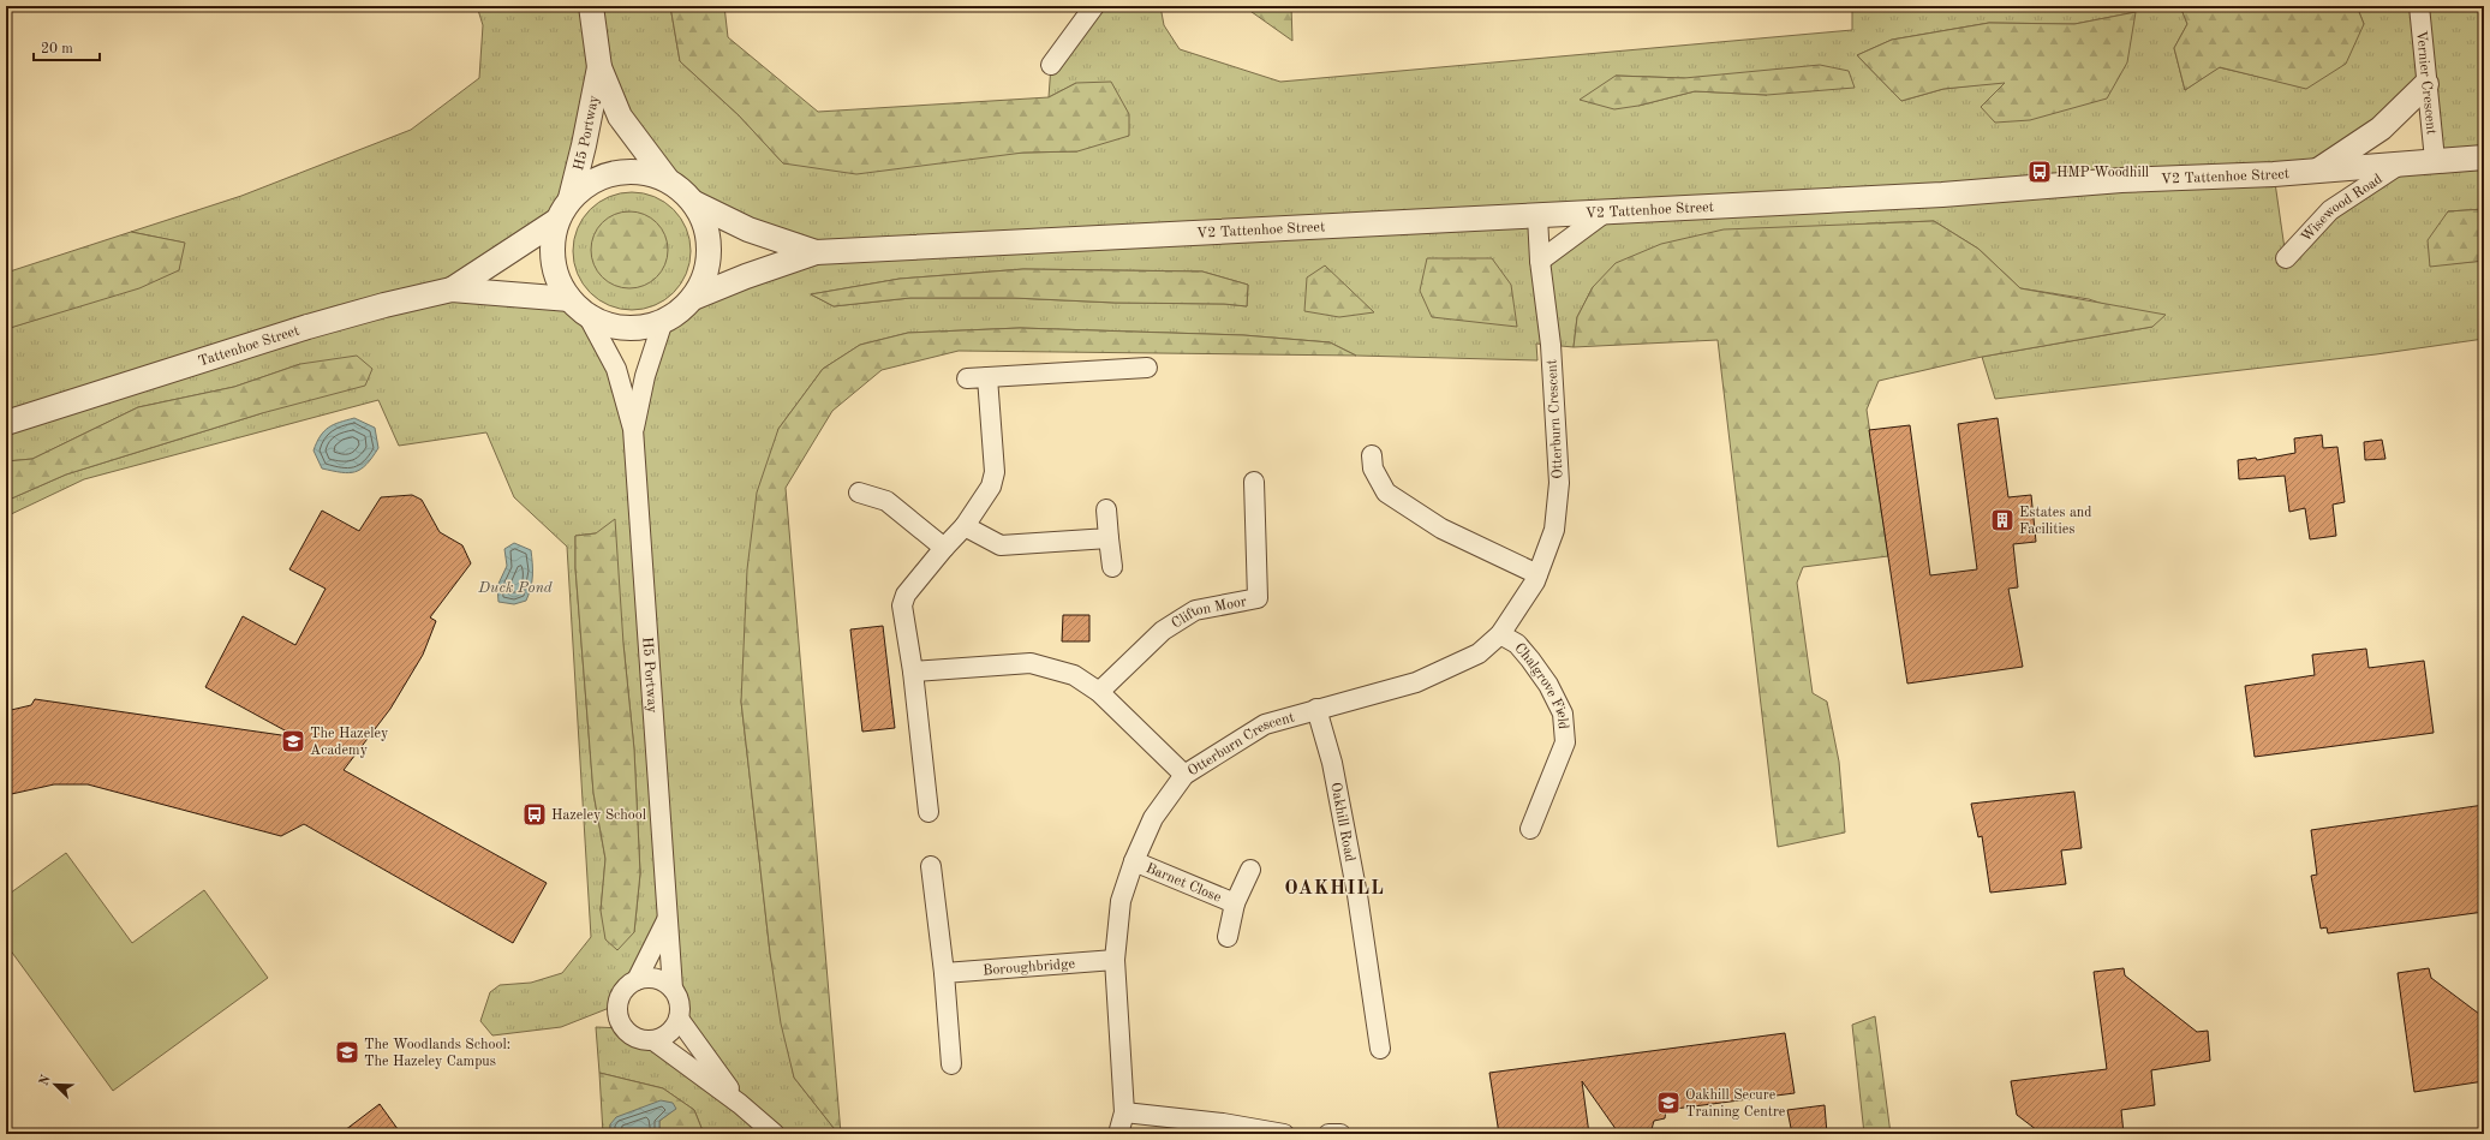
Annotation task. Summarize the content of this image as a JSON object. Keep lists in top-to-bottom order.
{
  "streets": {
    "street": [
      "Vernier Crescent",
      "H5 Portway",
      "V2 Tattenhoe Street",
      "Wisewood Road",
      "Tattenhoe Street",
      "Otterburn Crescent",
      "Clifton Moor",
      "Chalgrove Field",
      "Oakhill Road",
      "Barnet Close",
      "Boroughbridge"
    ]
  },
  "crossings": [
    ["Vernier Crescent", "V2 Tattenhoe Street"],
    ["H5 Portway", "V2 Tattenhoe Street"],
    ["H5 Portway", "Tattenhoe Street"],
    ["V2 Tattenhoe Street", "Wisewood Road"],
    ["V2 Tattenhoe Street", "Tattenhoe Street"],
    ["V2 Tattenhoe Street", "Otterburn Crescent"],
    ["Otterburn Crescent", "Chalgrove Field"],
    ["Otterburn Crescent", "Oakhill Road"],
    ["Otterburn Crescent", "Barnet Close"],
    ["Otterburn Crescent", "Boroughbridge"]
  ],
  "districts": ["OAKHILL"],
  "water": ["Duck Pond"],
  "places": {
    "bus stop": ["HMP Woodhill", "Hazeley School"],
    "building": ["Estates and Facilities"],
    "school or university": ["The Hazeley Academy", "The Woodlands School: The Hazeley Campus", "Oakhill Secure Training Centre"]
  },
  "scale_bar": "20 m",
  "north": "top left"
}
